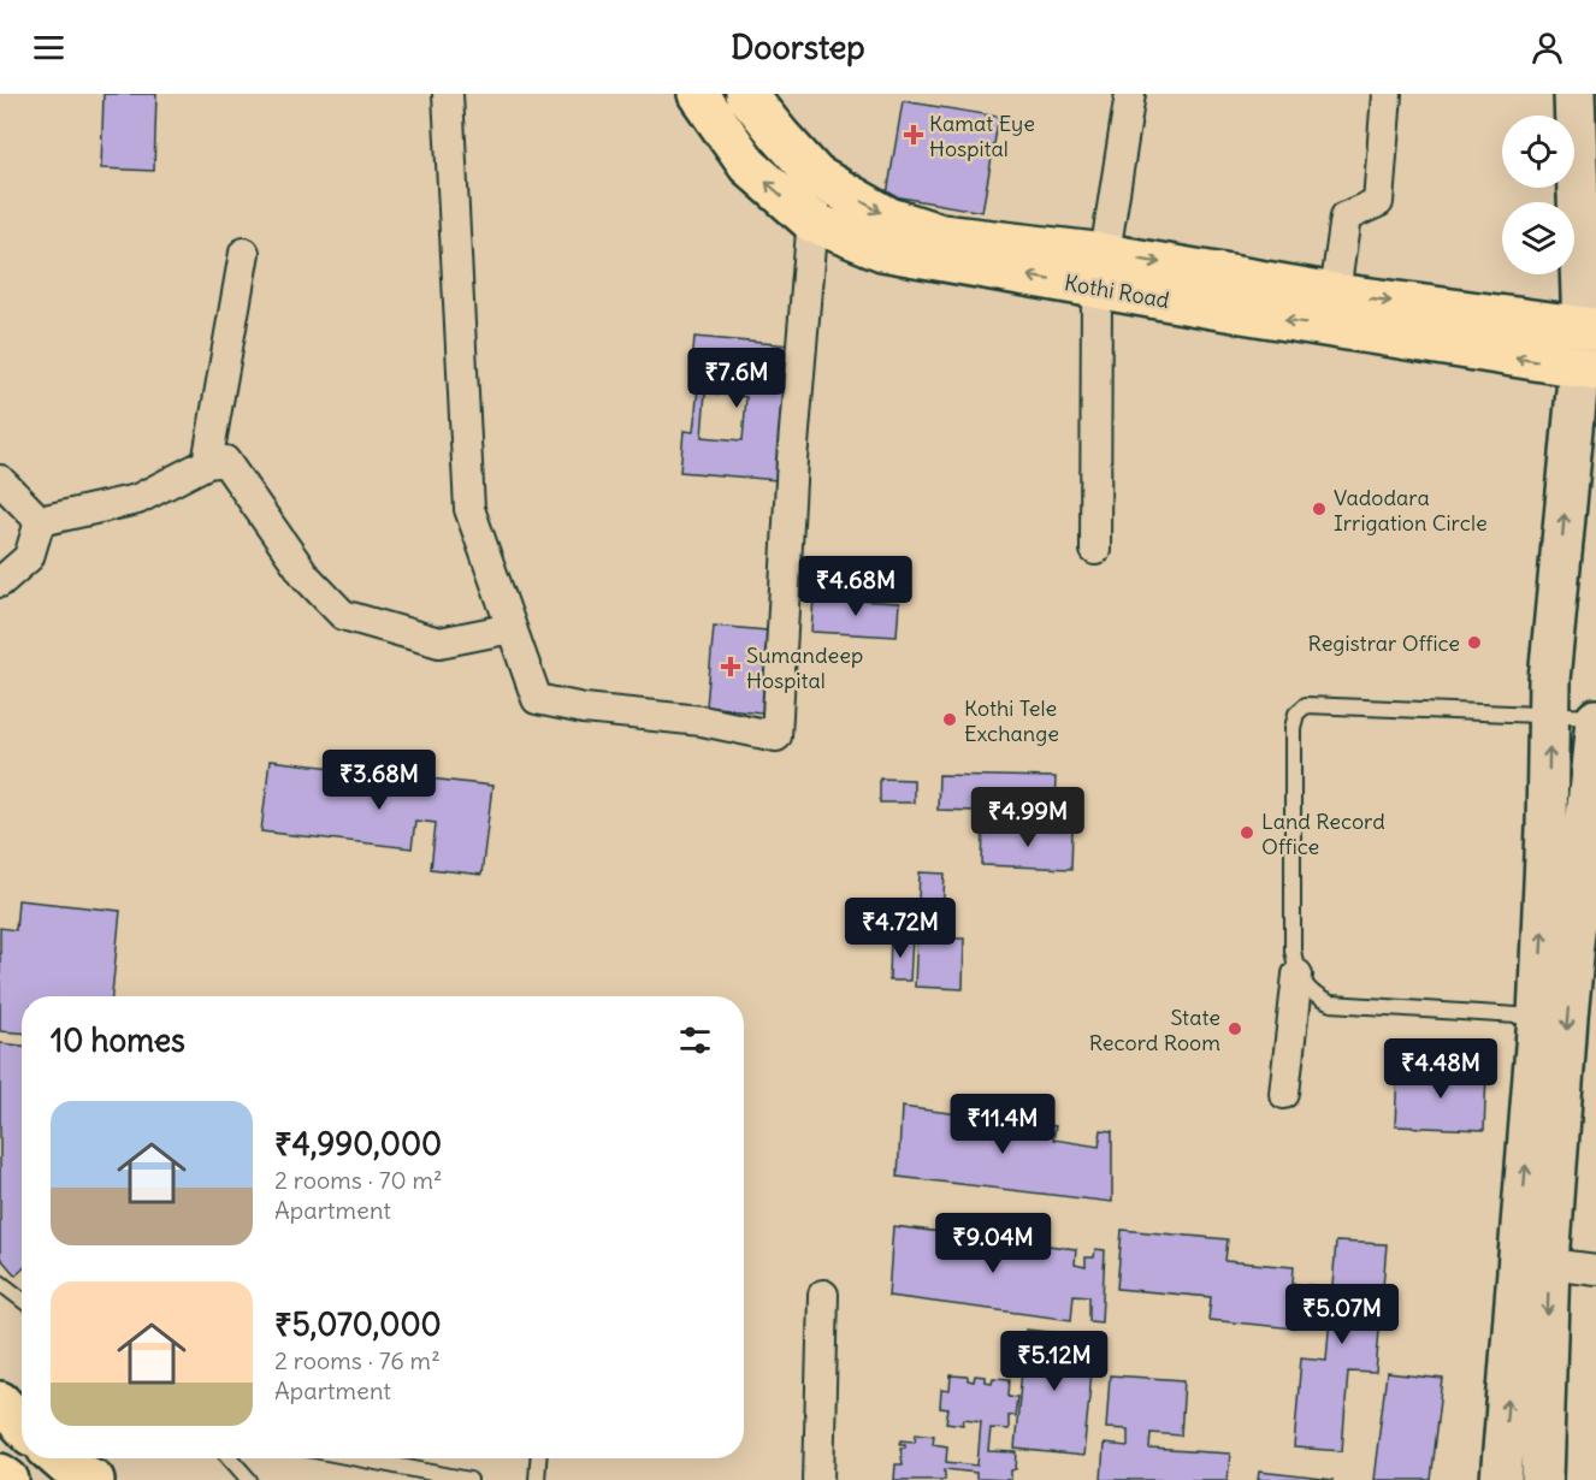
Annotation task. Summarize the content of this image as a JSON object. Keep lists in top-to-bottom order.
{
  "streets": {
    "main road": ["Kothi Road"]
  },
  "places": {
    "health": ["Kamat Eye Hospital", "Sumandeep Hospital"],
    "other": [
      "Vadodara Irrigation Circle",
      "Registrar Office",
      "Kothi Tele Exchange",
      "Land Record Office",
      "State Record Room"
    ]
  },
  "page": {
    "header": "Doorstep",
    "price": [
      "₹7.6M",
      "₹4.68M",
      "₹3.68M",
      "₹4.99M",
      "₹4.72M",
      "₹4.48M",
      "₹11.4M",
      "₹9.04M",
      "₹5.07M",
      "₹5.12M"
    ],
    "heading": "10 homes",
    "list": [
      {
        "name": "₹4,990,000",
        "note": "2 rooms · 70 m² · Apartment"
      },
      {
        "name": "₹5,070,000",
        "note": "2 rooms · 76 m² · Apartment"
      }
    ]
  }
}
